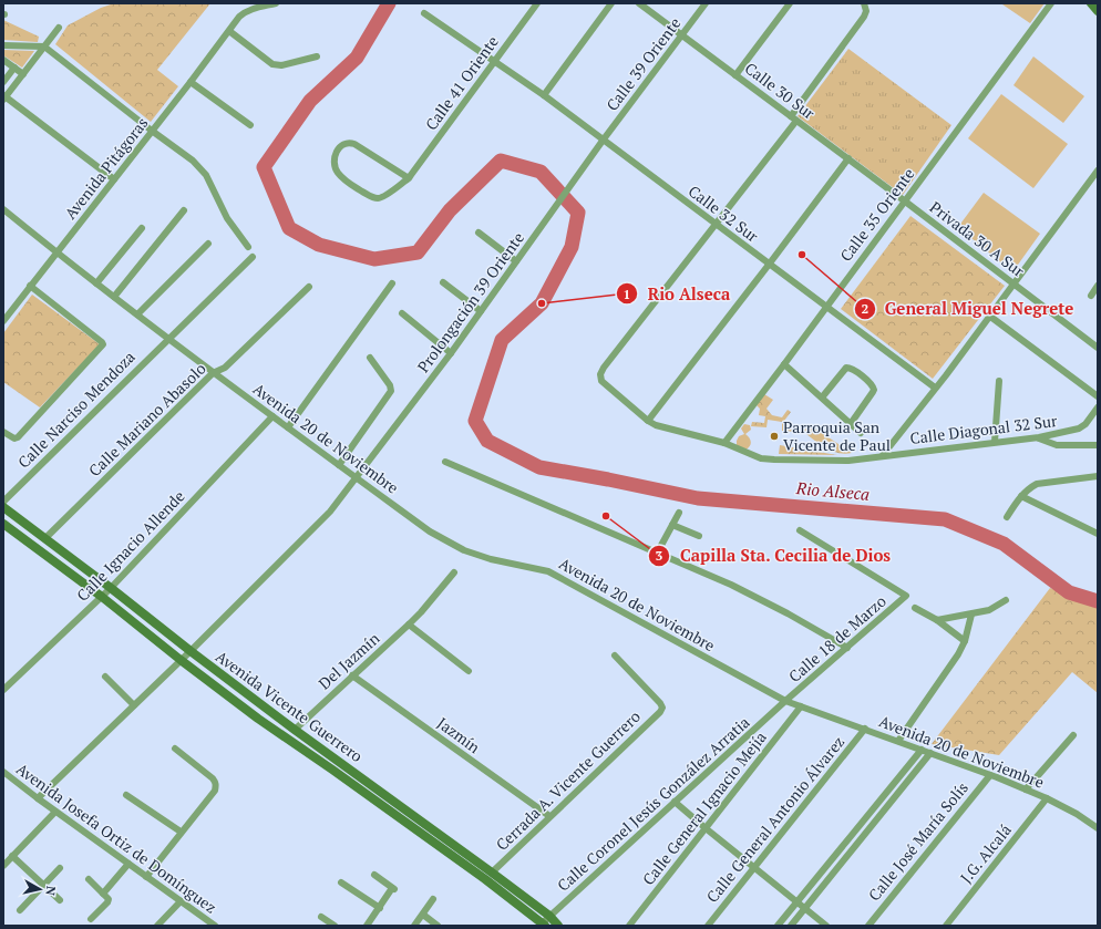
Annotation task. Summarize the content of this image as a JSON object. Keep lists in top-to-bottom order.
{
  "streets": {
    "main road": ["Avenida Vicente Guerrero"],
    "street": [
      "Calle 39 Oriente",
      "Calle 41 Oriente",
      "Calle 30 Sur",
      "Avenida Pitágoras",
      "Calle 32 Sur",
      "Calle 35 Oriente",
      "Privada 30 A Sur",
      "Prolongación 39 Oriente",
      "Calle Narciso Mendoza",
      "Calle Mariano Abasolo",
      "Calle Diagonal 32 Sur",
      "Avenida 20 de Noviembre",
      "Calle Ignacio Allende",
      "Calle 18 de Marzo",
      "Del Jazmín",
      "Jazmín",
      "Cerrada A. Vicente Guerrero",
      "Calle Coronel Jesús González Arratia",
      "Calle General Ignacio Mejía",
      "Calle General Antonio Álvarez",
      "Avenida Josefa Ortiz de Domínguez",
      "Calle José María Solís",
      "J.G. Alcalá"
    ]
  },
  "crossings": [
    ["Calle 39 Oriente", "Calle 30 Sur"],
    ["Calle 39 Oriente", "Calle 32 Sur"],
    ["Calle 39 Oriente", "Prolongación 39 Oriente"],
    ["Calle 41 Oriente", "Calle 32 Sur"],
    ["Calle 30 Sur", "Calle 35 Oriente"],
    ["Calle 30 Sur", "Privada 30 A Sur"],
    ["Avenida Pitágoras", "Avenida 20 de Noviembre"],
    ["Calle 32 Sur", "Calle 35 Oriente"],
    ["Calle 32 Sur", "Prolongación 39 Oriente"],
    ["Calle 32 Sur", "Calle Diagonal 32 Sur"],
    ["Calle 35 Oriente", "Privada 30 A Sur"],
    ["Calle 35 Oriente", "Calle Diagonal 32 Sur"],
    ["Prolongación 39 Oriente", "Avenida 20 de Noviembre"],
    ["Prolongación 39 Oriente", "Avenida Vicente Guerrero"],
    ["Prolongación 39 Oriente", "Avenida Josefa Ortiz de Domínguez"],
    ["Calle Narciso Mendoza", "Avenida 20 de Noviembre"],
    ["Calle Mariano Abasolo", "Avenida 20 de Noviembre"],
    ["Calle Mariano Abasolo", "Avenida Vicente Guerrero"],
    ["Avenida 20 de Noviembre", "Calle Ignacio Allende"],
    ["Avenida 20 de Noviembre", "Calle 18 de Marzo"],
    ["Avenida 20 de Noviembre", "Calle Coronel Jesús González Arratia"],
    ["Avenida 20 de Noviembre", "Calle General Ignacio Mejía"],
    ["Avenida 20 de Noviembre", "Calle General Antonio Álvarez"],
    ["Avenida 20 de Noviembre", "Calle José María Solís"],
    ["Avenida 20 de Noviembre", "J.G. Alcalá"],
    ["Calle Ignacio Allende", "Avenida Vicente Guerrero"],
    ["Calle 18 de Marzo", "Calle Coronel Jesús González Arratia"],
    ["Del Jazmín", "Avenida Vicente Guerrero"],
    ["Del Jazmín", "Jazmín"],
    ["Avenida Vicente Guerrero", "Cerrada A. Vicente Guerrero"],
    ["Avenida Vicente Guerrero", "Calle Coronel Jesús González Arratia"],
    ["Jazmín", "Cerrada A. Vicente Guerrero"]
  ],
  "water": ["Rio Alseca"],
  "places": [
    "General Miguel Negrete",
    "Rio Alseca",
    "Parroquia San Vicente de Paul",
    "Capilla Sta. Cecilia de Dios"
  ],
  "north": "right"
}
